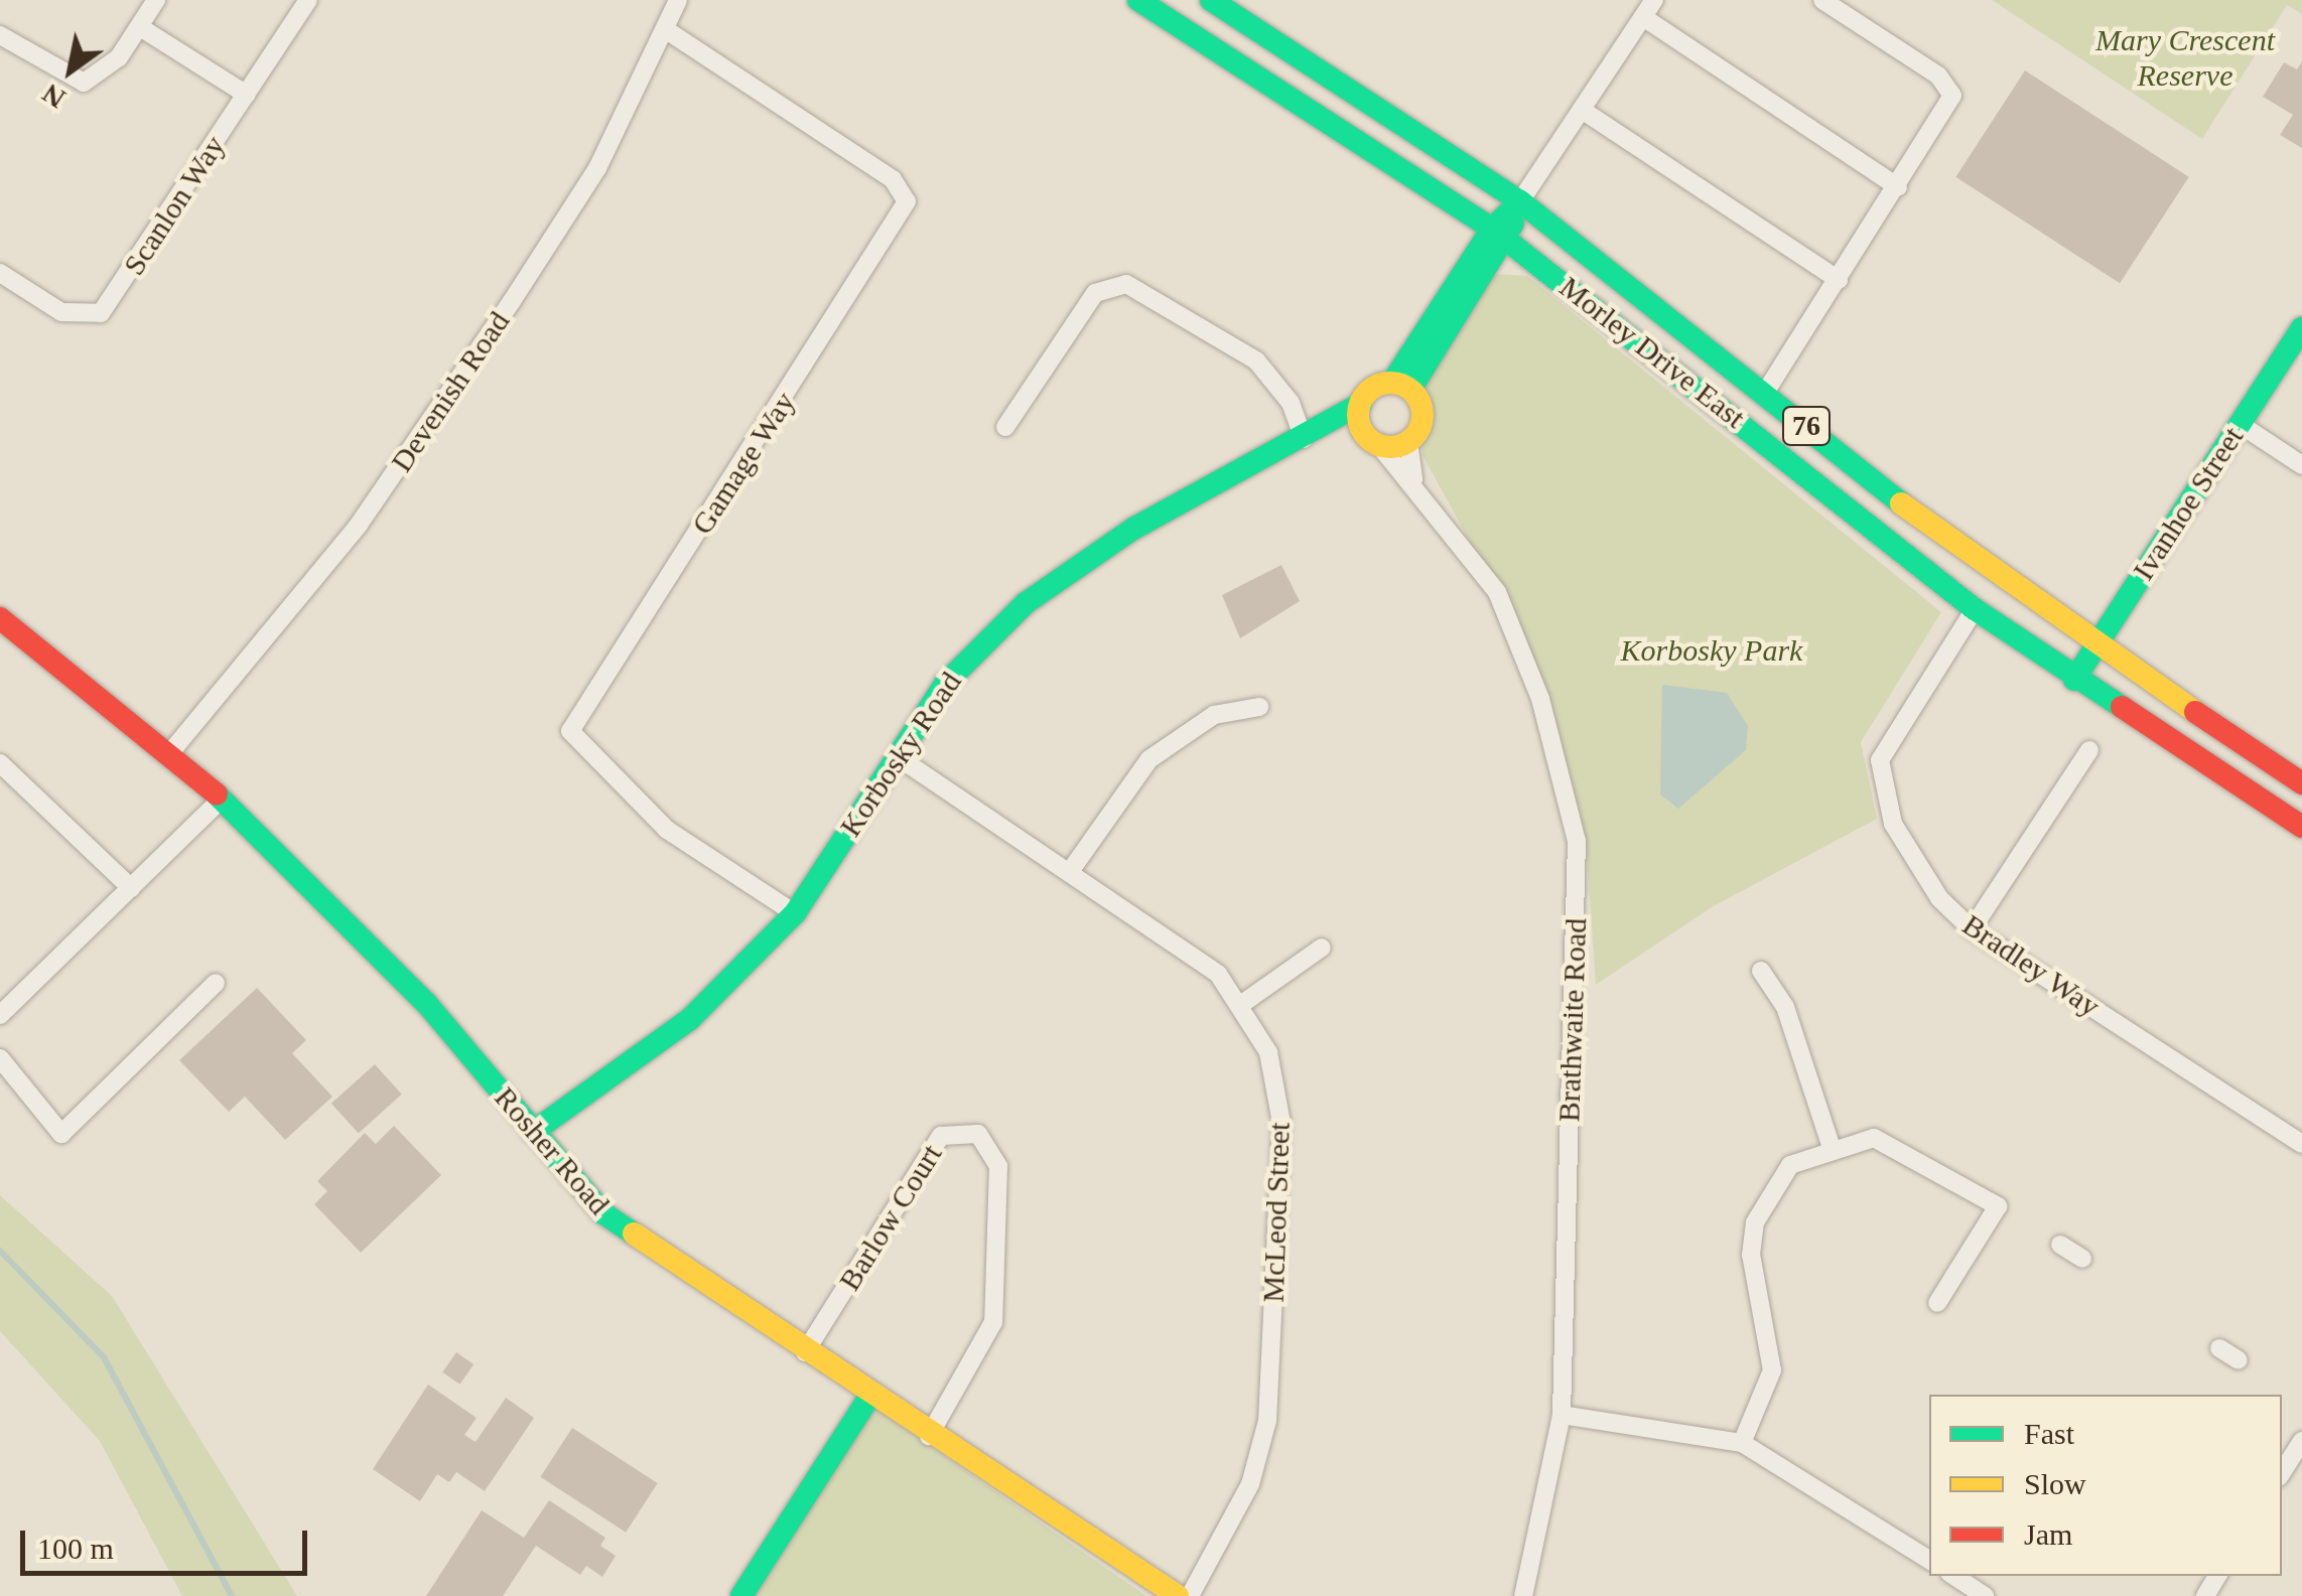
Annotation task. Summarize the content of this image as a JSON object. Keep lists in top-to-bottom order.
{
  "streets": {
    "street": [
      "Scanlon Way",
      "Morley Drive East",
      "Devenish Road",
      "76",
      "Gamage Way",
      "Ivanhoe Street",
      "Korbosky Road",
      "Bradley Way",
      "Brathwaite Road",
      "Rosher Road",
      "McLeod Street",
      "Barlow Court"
    ]
  },
  "crossings": [
    ["Morley Drive East", "Ivanhoe Street"],
    ["Morley Drive East", "Bradley Way"],
    ["Devenish Road", "Gamage Way"],
    ["Devenish Road", "Rosher Road"],
    ["Gamage Way", "Korbosky Road"],
    ["Korbosky Road", "Rosher Road"],
    ["Korbosky Road", "McLeod Street"],
    ["Rosher Road", "Barlow Court"]
  ],
  "parks": ["Mary Crescent Reserve", "Korbosky Park"],
  "legend": ["Fast", "Slow", "Jam"],
  "scale_bar": "100 m",
  "north": "bottom left"
}
